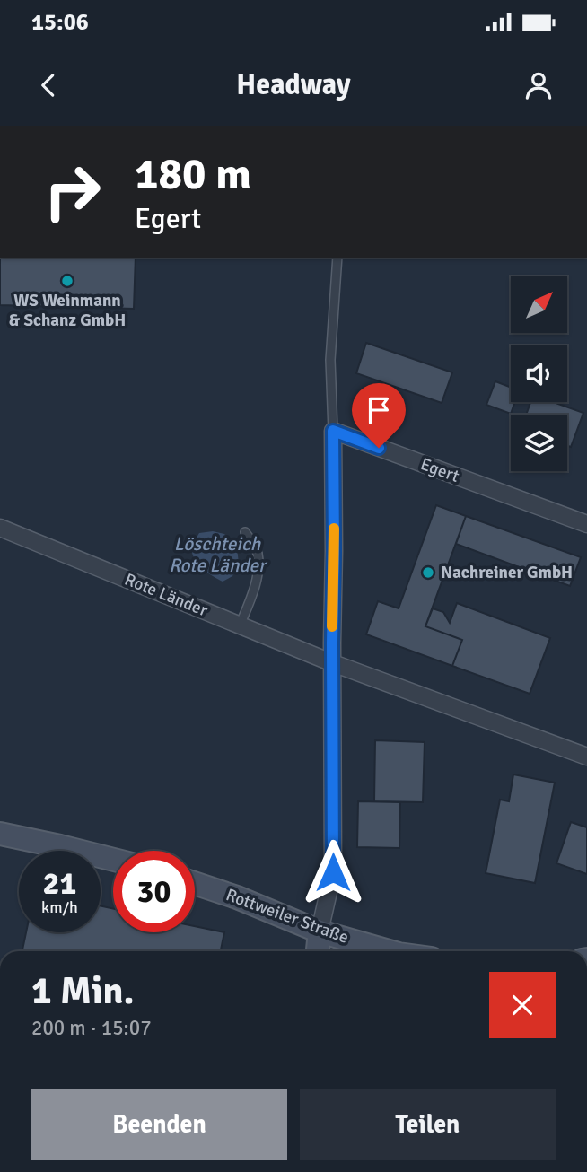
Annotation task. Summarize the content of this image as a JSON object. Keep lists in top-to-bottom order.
{
  "streets": {
    "main road": ["Rottweiler Straße"],
    "street": ["Egert", "Rote Länder"]
  },
  "water": ["Löschteich Rote Länder"],
  "places": ["WS Weinmann & Schanz GmbH", "Nachreiner GmbH"],
  "north": "top right",
  "page": {
    "status": "15:06",
    "header": "Headway",
    "turn": ["180 m", "Egert"],
    "speed": "21 km/h",
    "limit": "30",
    "heading": ["1 Min.", "200 m · 15:07"],
    "buttons": ["Beenden", "Teilen"]
  }
}
